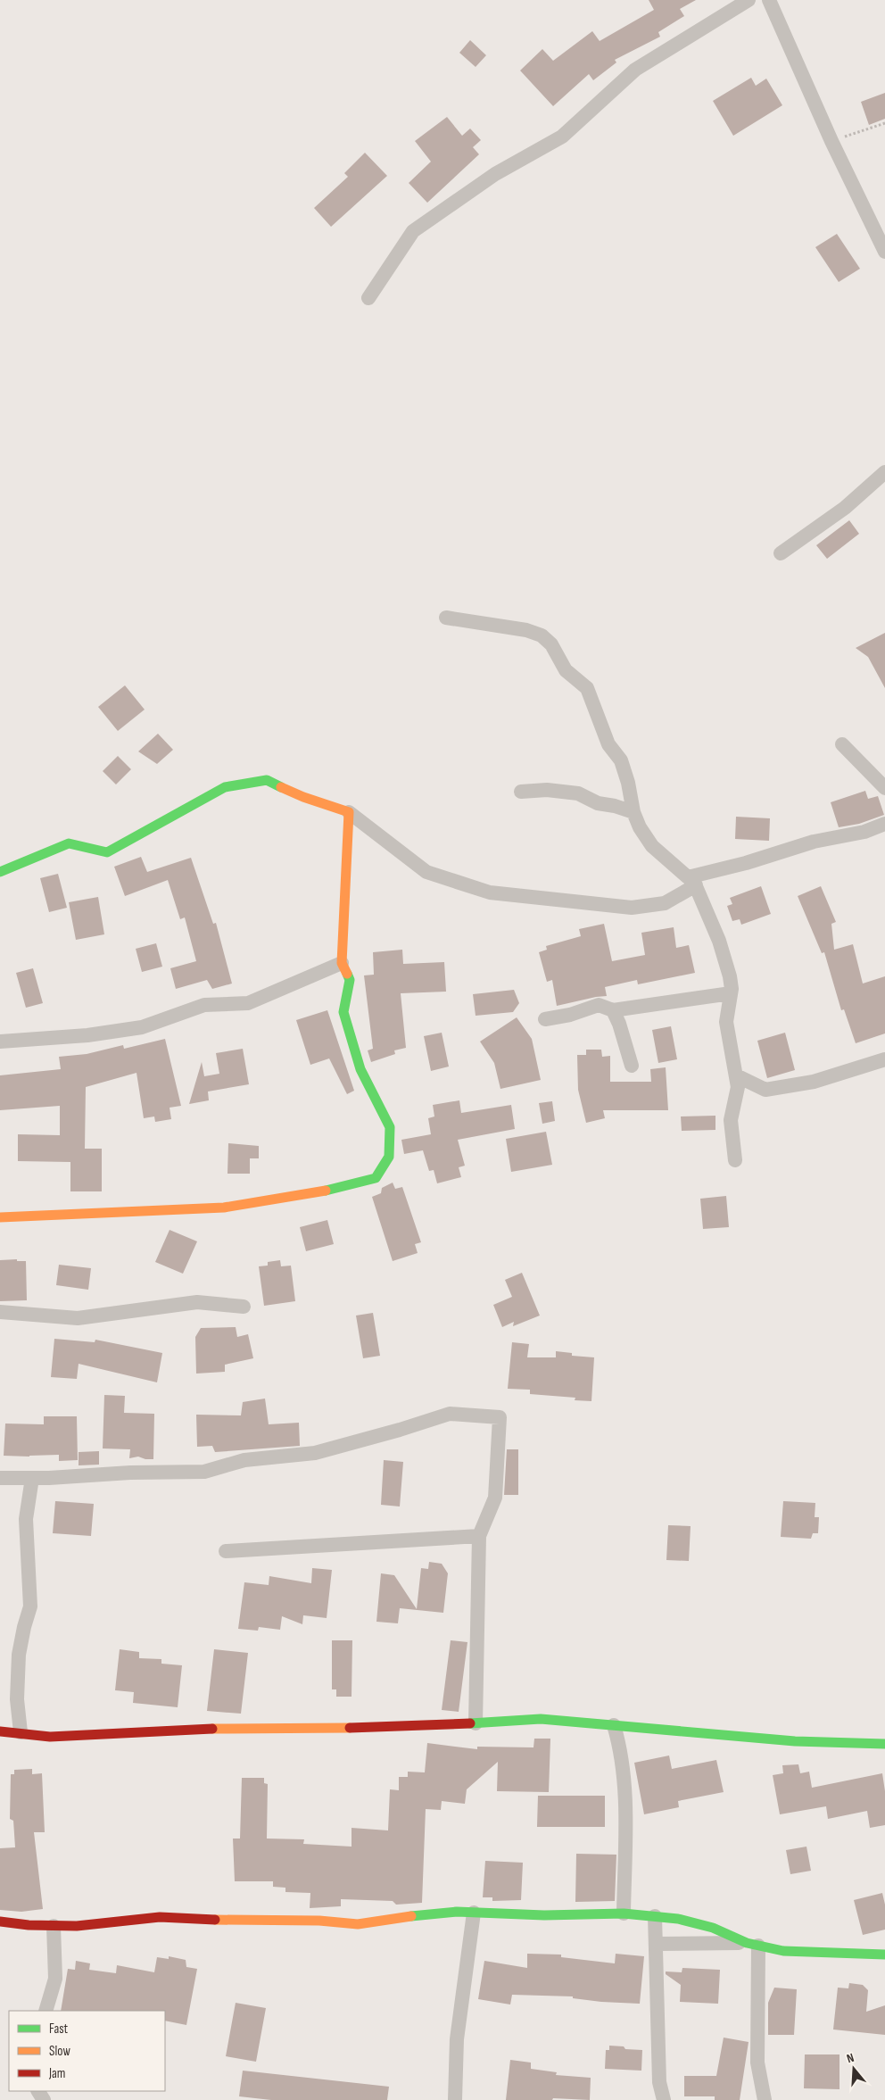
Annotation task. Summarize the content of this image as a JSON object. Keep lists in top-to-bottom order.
{
  "legend": ["Fast", "Slow", "Jam"],
  "north": "top"
}
